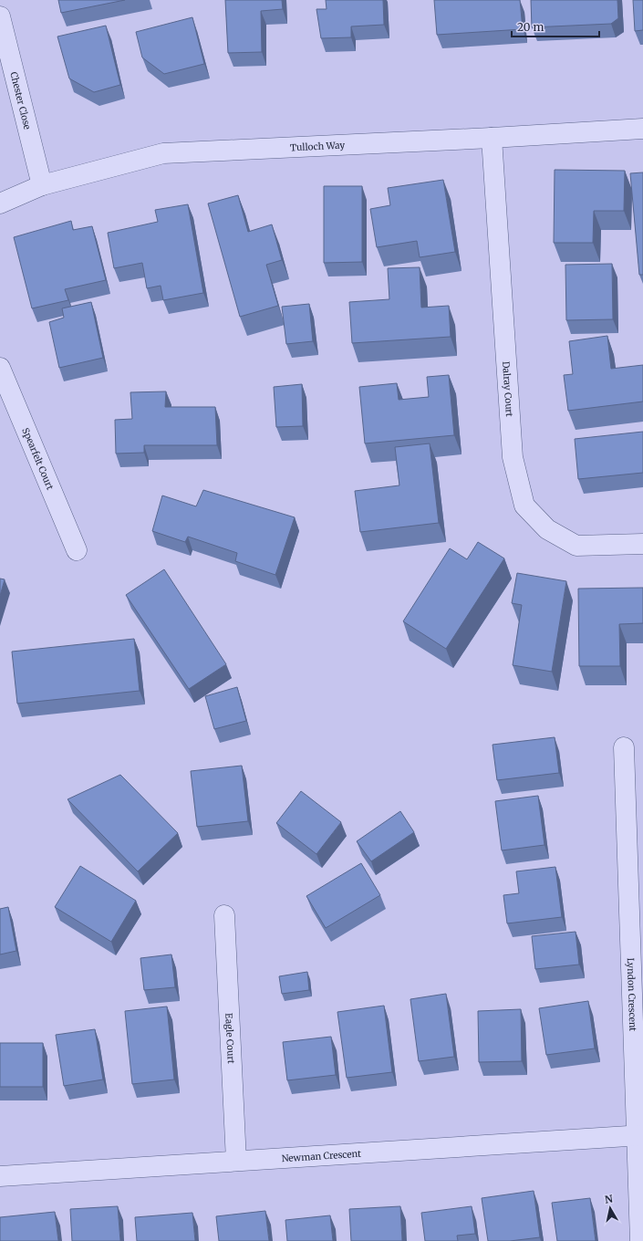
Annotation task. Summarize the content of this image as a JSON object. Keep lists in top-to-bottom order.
{
  "streets": {
    "street": [
      "Chester Close",
      "Tulloch Way",
      "Dalray Court",
      "Spearfelt Court",
      "Lyndon Crescent",
      "Eagle Court",
      "Newman Crescent"
    ]
  },
  "crossings": [
    ["Chester Close", "Tulloch Way"],
    ["Tulloch Way", "Dalray Court"],
    ["Lyndon Crescent", "Newman Crescent"],
    ["Eagle Court", "Newman Crescent"]
  ],
  "scale_bar": "20 m",
  "north": "top"
}
